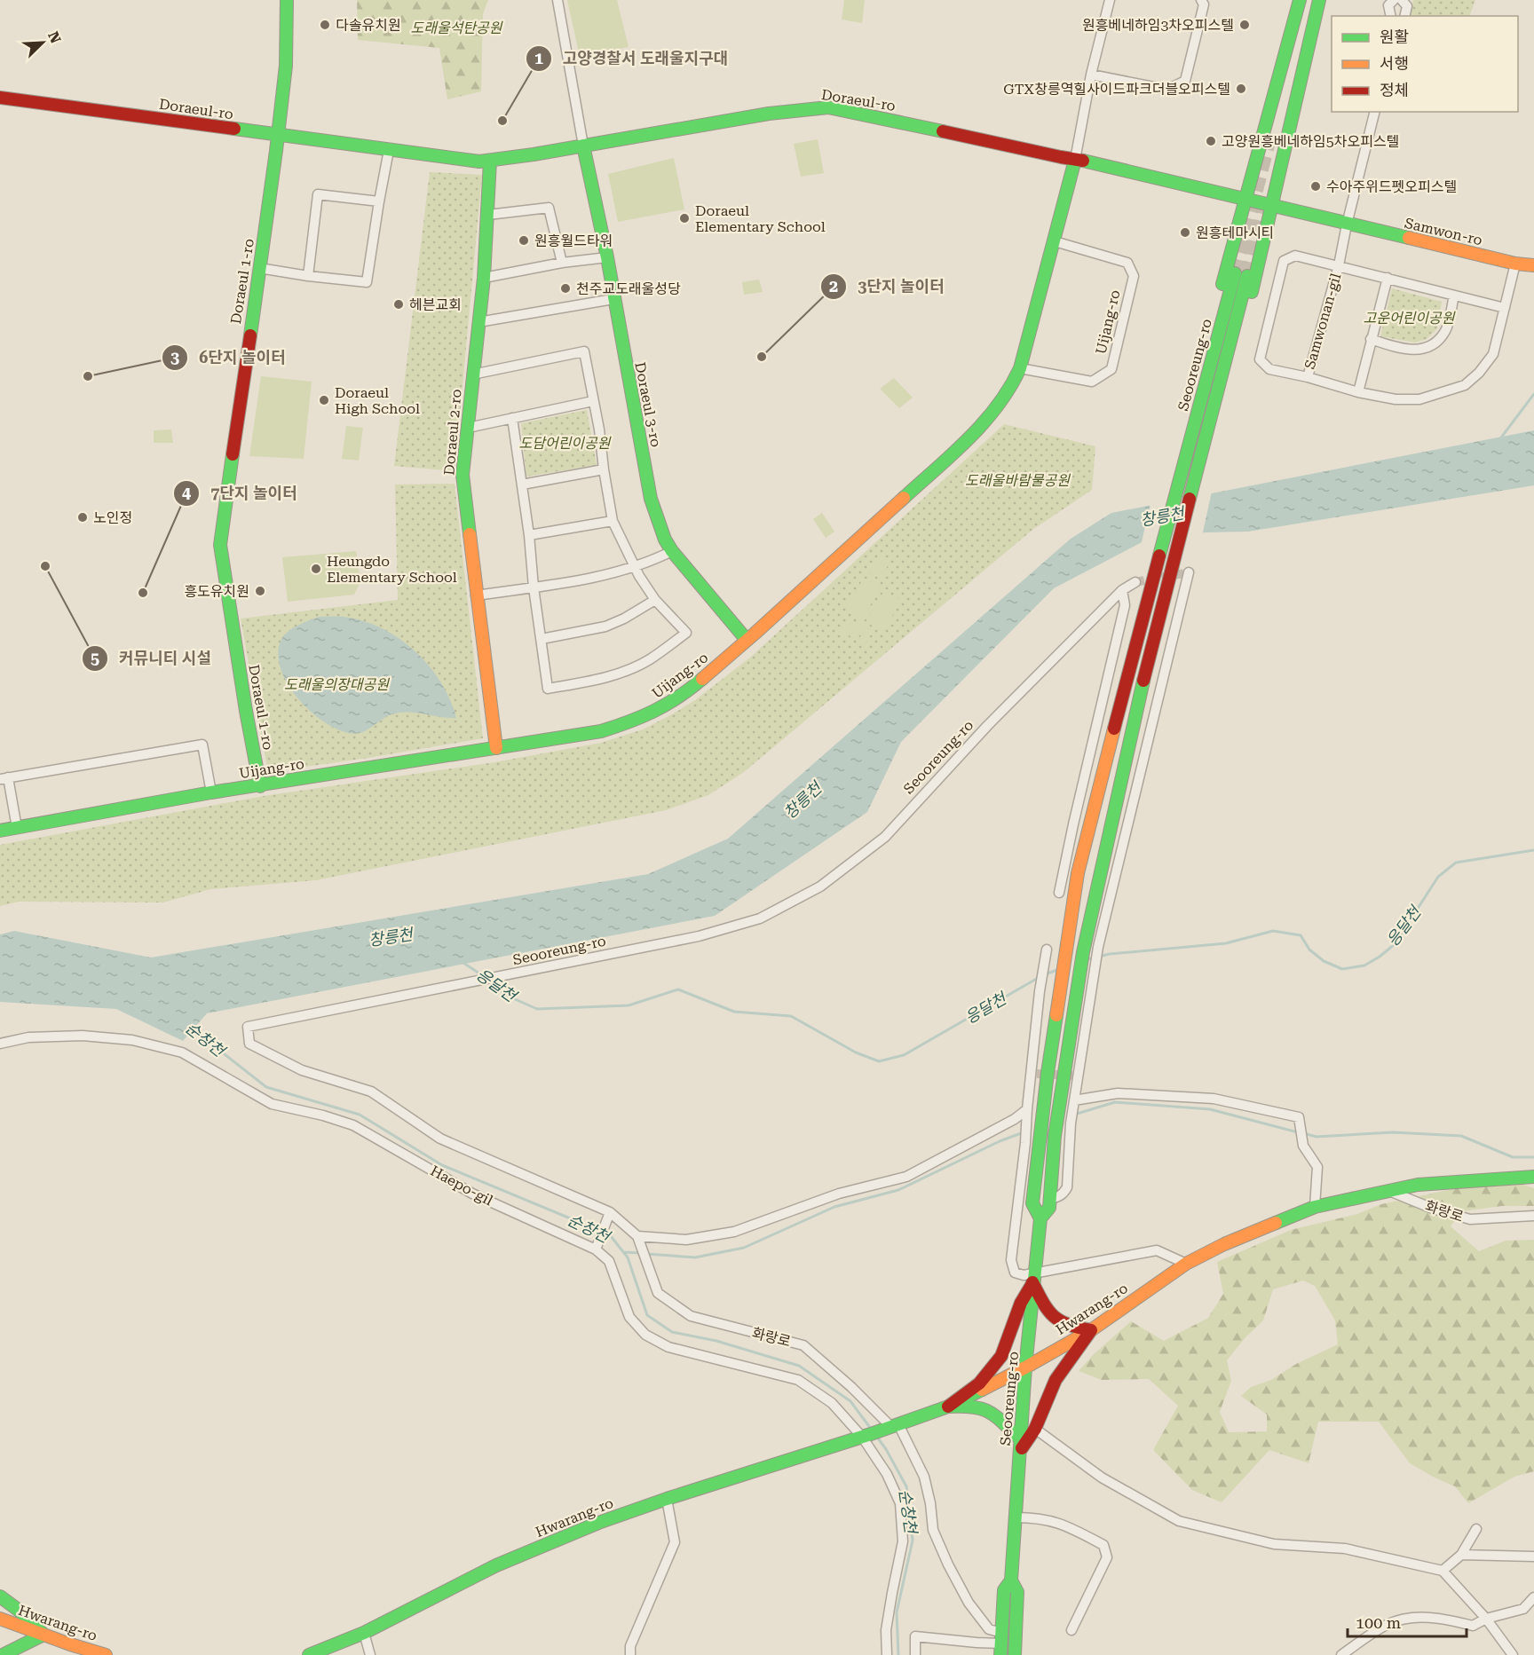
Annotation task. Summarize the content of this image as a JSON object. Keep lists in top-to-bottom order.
{
  "streets": {
    "main road": [
      "Doraeul-ro",
      "Samwon-ro",
      "Doraeul 1-ro",
      "Uijang-ro",
      "Seooreung-ro",
      "Doraeul 3-ro",
      "Doraeul 2-ro",
      "Hwarang-ro"
    ],
    "street": ["Samwonan-gil", "Haepo-gil", "화랑로"]
  },
  "crossings": [
    ["Doraeul-ro", "Samwon-ro"],
    ["Doraeul-ro", "Doraeul 1-ro"],
    ["Doraeul-ro", "Uijang-ro"],
    ["Doraeul-ro", "Doraeul 3-ro"],
    ["Doraeul-ro", "Doraeul 2-ro"],
    ["Samwon-ro", "Samwonan-gil"],
    ["Doraeul 1-ro", "Uijang-ro"],
    ["Uijang-ro", "Doraeul 3-ro"],
    ["Uijang-ro", "Doraeul 2-ro"],
    ["Seooreung-ro", "화랑로"],
    ["Seooreung-ro", "Hwarang-ro"],
    ["Haepo-gil", "화랑로"],
    ["Haepo-gil", "Hwarang-ro"],
    ["화랑로", "Hwarang-ro"]
  ],
  "water": ["창릉천", "응달천", "순창천"],
  "parks": [
    "도래울석탄공원",
    "고운어린이공원",
    "도담어린이공원",
    "도래울바람물공원",
    "도래울의장대공원"
  ],
  "places": [
    "다솔유치원",
    "원흥베네하임3차오피스텔",
    "GTX창릉역힐사이드파크더블오피스텔",
    "고양경찰서 도래울지구대",
    "고양원흥베네하임5차오피스텔",
    "수아주위드펫오피스텔",
    "Doraeul Elementary School",
    "원흥테마시티",
    "원흥월드타워",
    "천주교도래울성당",
    "헤븐교회",
    "3단지 놀이터",
    "6단지 놀이터",
    "Doraeul High School",
    "노인정",
    "커뮤니티 시설",
    "Heungdo Elementary School",
    "흥도유치원",
    "7단지 놀이터"
  ],
  "legend": ["원활", "서행", "정체"],
  "scale_bar": "100 m",
  "north": "top right"
}
